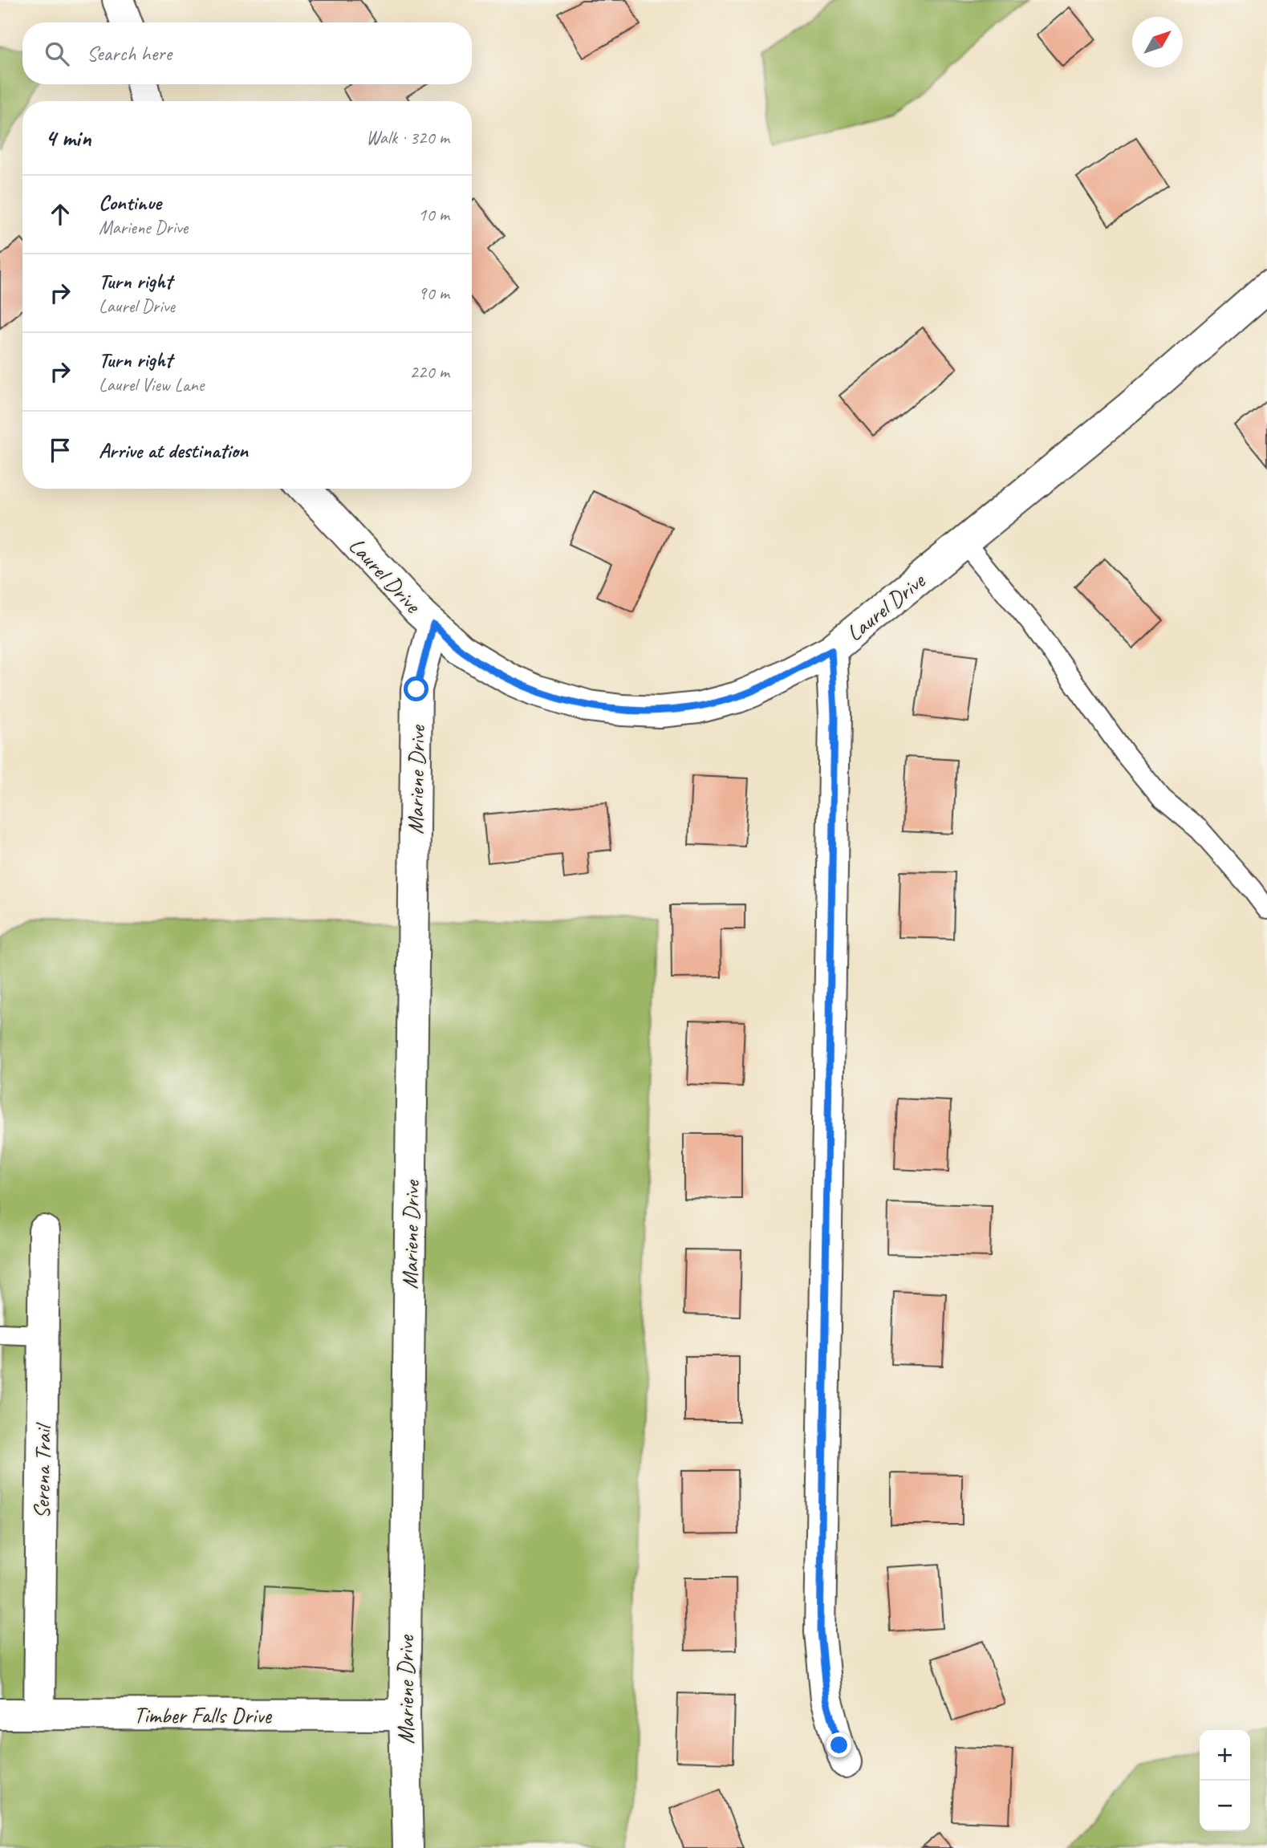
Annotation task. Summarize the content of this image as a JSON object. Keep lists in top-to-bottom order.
{
  "streets": {
    "street": [
      "Laurel Drive",
      "Mariene Drive",
      "Serena Trail",
      "Timber Falls Drive"
    ]
  },
  "crossings": [
    ["Laurel Drive", "Mariene Drive"],
    ["Mariene Drive", "Timber Falls Drive"],
    ["Serena Trail", "Timber Falls Drive"]
  ],
  "north": "top right",
  "page": {
    "search": "Search here",
    "heading": ["4 min", "Walk · 320 m"],
    "list": [
      ["Continue", "Mariene Drive", "10 m"],
      ["Turn right", "Laurel Drive", "90 m"],
      ["Turn right", "Laurel View Lane", "220 m"],
      "Arrive at destination"
    ],
    "map_buttons": ["+", "−"]
  }
}
